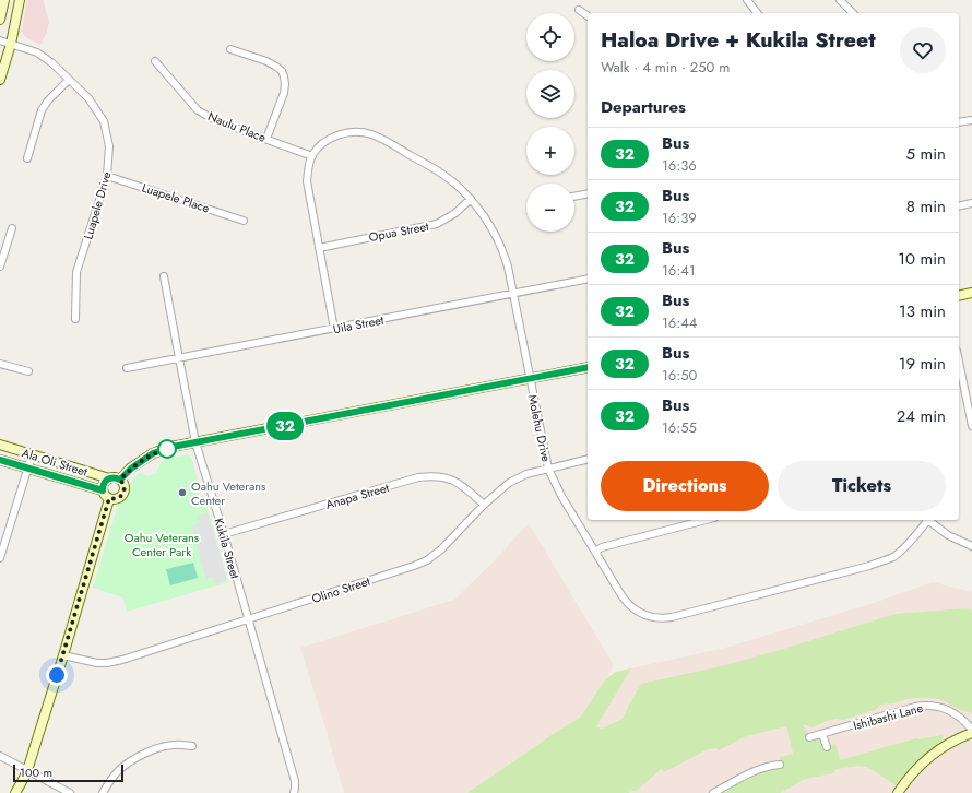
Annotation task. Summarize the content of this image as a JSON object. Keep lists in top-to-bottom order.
{
  "streets": {
    "street": [
      "Naulu Place",
      "Luapele Place",
      "Luapele Drive",
      "Opua Street",
      "Uila Street",
      "Molehu Drive",
      "Ala Oli Street",
      "Anapa Street",
      "Kukila Street",
      "Olino Street",
      "Ishibashi Lane"
    ]
  },
  "crossings": [
    ["Naulu Place", "Molehu Drive"],
    ["Luapele Place", "Luapele Drive"],
    ["Opua Street", "Molehu Drive"],
    ["Uila Street", "Molehu Drive"],
    ["Uila Street", "Kukila Street"],
    ["Molehu Drive", "Olino Street"],
    ["Anapa Street", "Kukila Street"],
    ["Anapa Street", "Olino Street"],
    ["Kukila Street", "Olino Street"]
  ],
  "parks": ["Oahu Veterans Center Park"],
  "places": ["Oahu Veterans Center"],
  "lines": ["bus line 32"],
  "scale_bar": "100 m",
  "page": {
    "on_map": "32",
    "map_buttons": ["+", "−"],
    "heading": [
      ["Haloa Drive + Kukila Street", "Walk · 4 min · 250 m"],
      "Departures"
    ],
    "list": [
      {
        "mark": "32",
        "name": "Bus",
        "note": "16:36",
        "value": "5 min"
      },
      {
        "mark": "32",
        "name": "Bus",
        "note": "16:39",
        "value": "8 min"
      },
      {
        "mark": "32",
        "name": "Bus",
        "note": "16:41",
        "value": "10 min"
      },
      {
        "mark": "32",
        "name": "Bus",
        "note": "16:44",
        "value": "13 min"
      },
      {
        "mark": "32",
        "name": "Bus",
        "note": "16:50",
        "value": "19 min"
      },
      {
        "mark": "32",
        "name": "Bus",
        "note": "16:55",
        "value": "24 min"
      }
    ],
    "buttons": ["Directions", "Tickets"],
    "scale": "100 m"
  }
}
